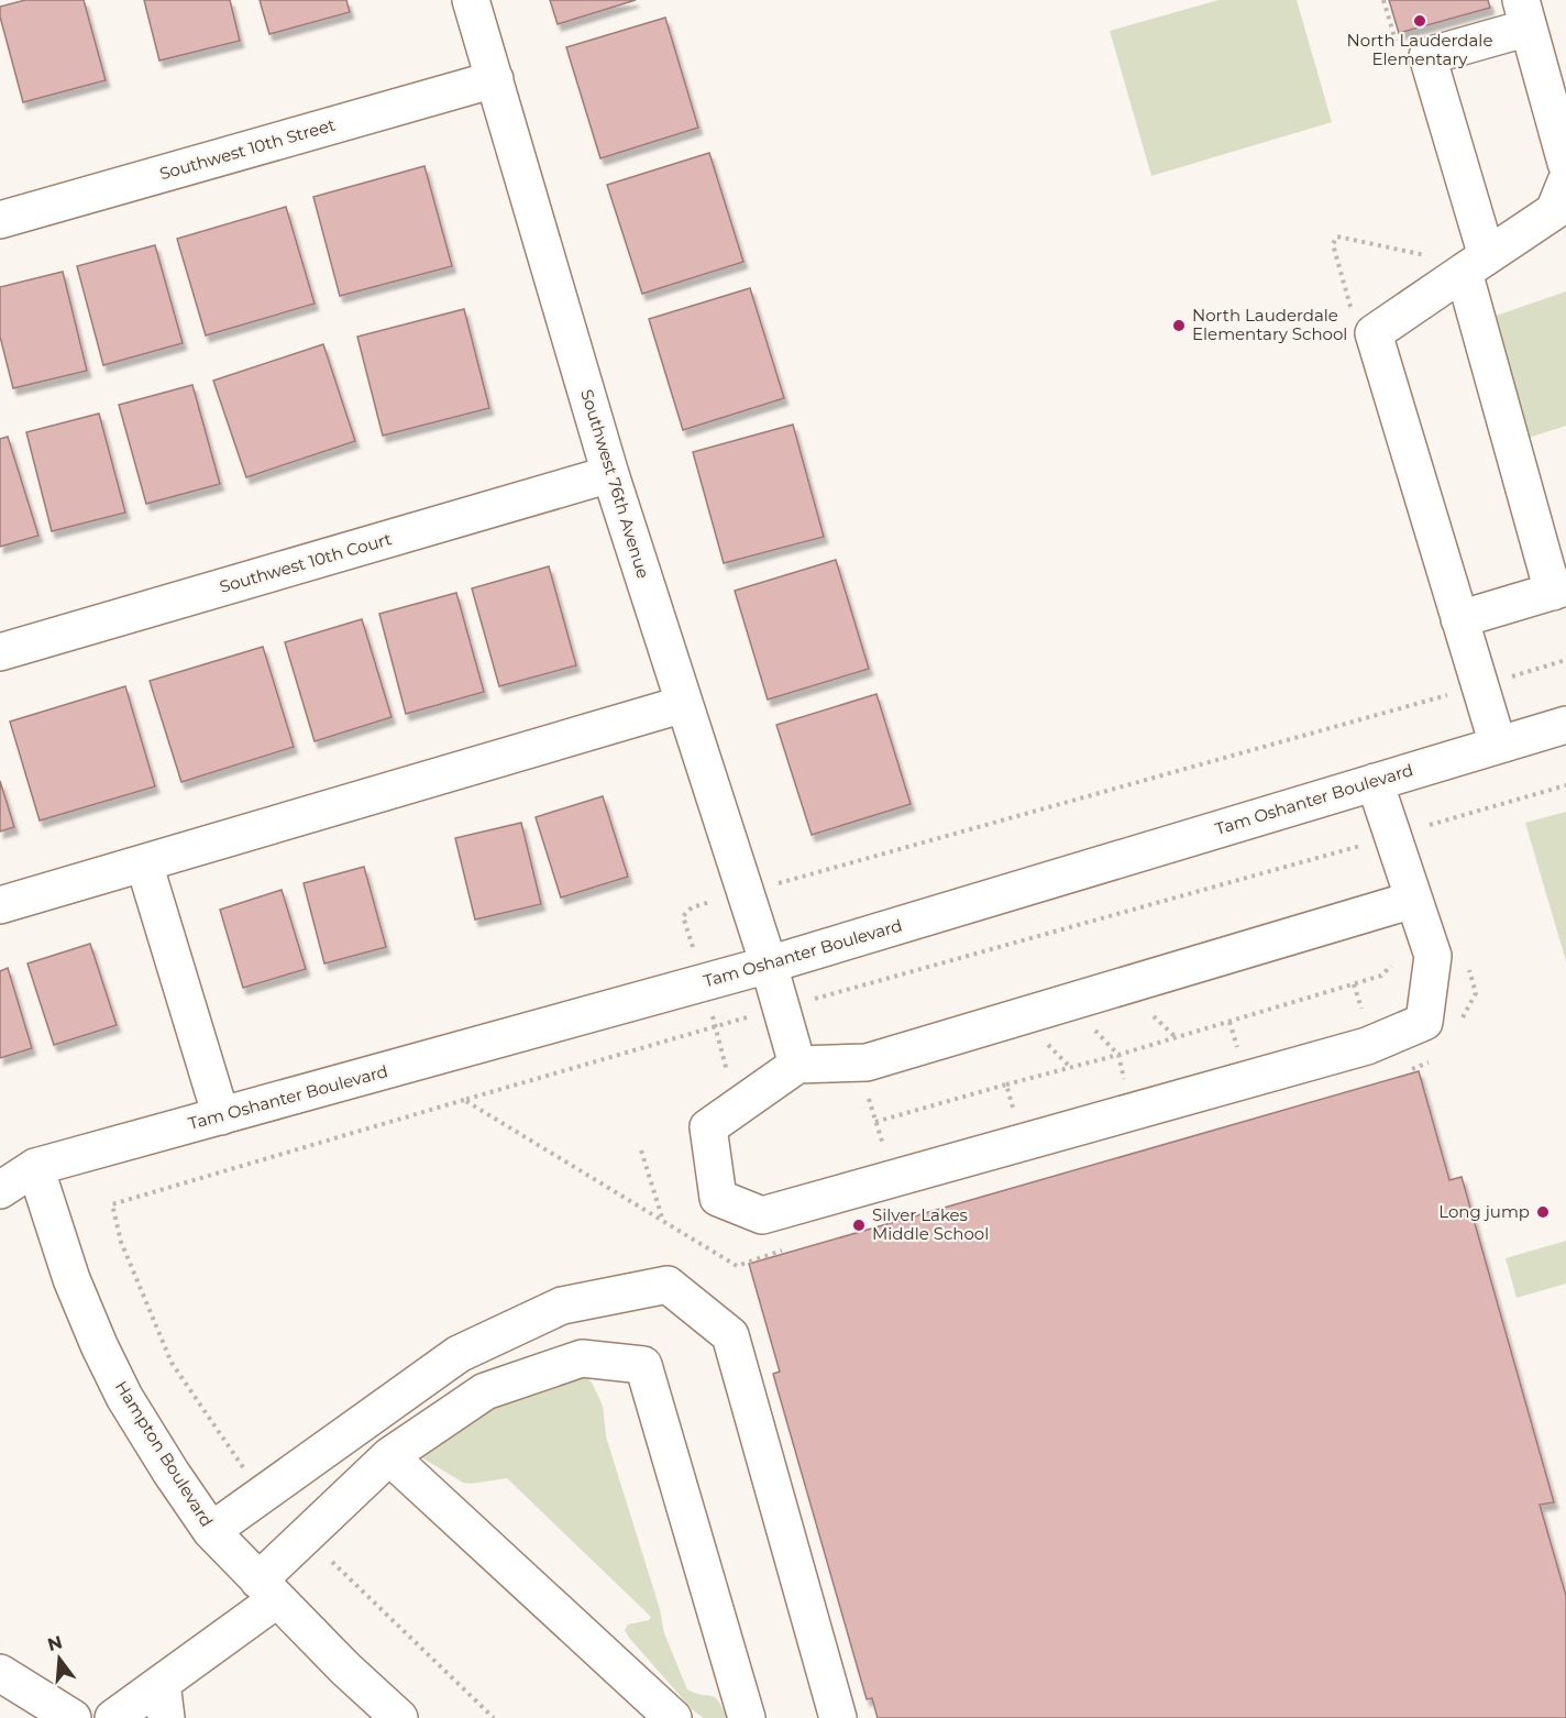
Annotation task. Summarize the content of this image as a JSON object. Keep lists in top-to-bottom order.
{
  "streets": {
    "street": [
      "Southwest 10th Street",
      "Southwest 76th Avenue",
      "Southwest 10th Court",
      "Tam Oshanter Boulevard",
      "Hampton Boulevard"
    ]
  },
  "crossings": [
    ["Southwest 10th Street", "Southwest 76th Avenue"],
    ["Southwest 76th Avenue", "Southwest 10th Court"],
    ["Southwest 76th Avenue", "Tam Oshanter Boulevard"],
    ["Tam Oshanter Boulevard", "Hampton Boulevard"]
  ],
  "places": [
    "North Lauderdale Elementary",
    "North Lauderdale Elementary School",
    "Long jump",
    "Silver Lakes Middle School"
  ],
  "north": "top"
}
